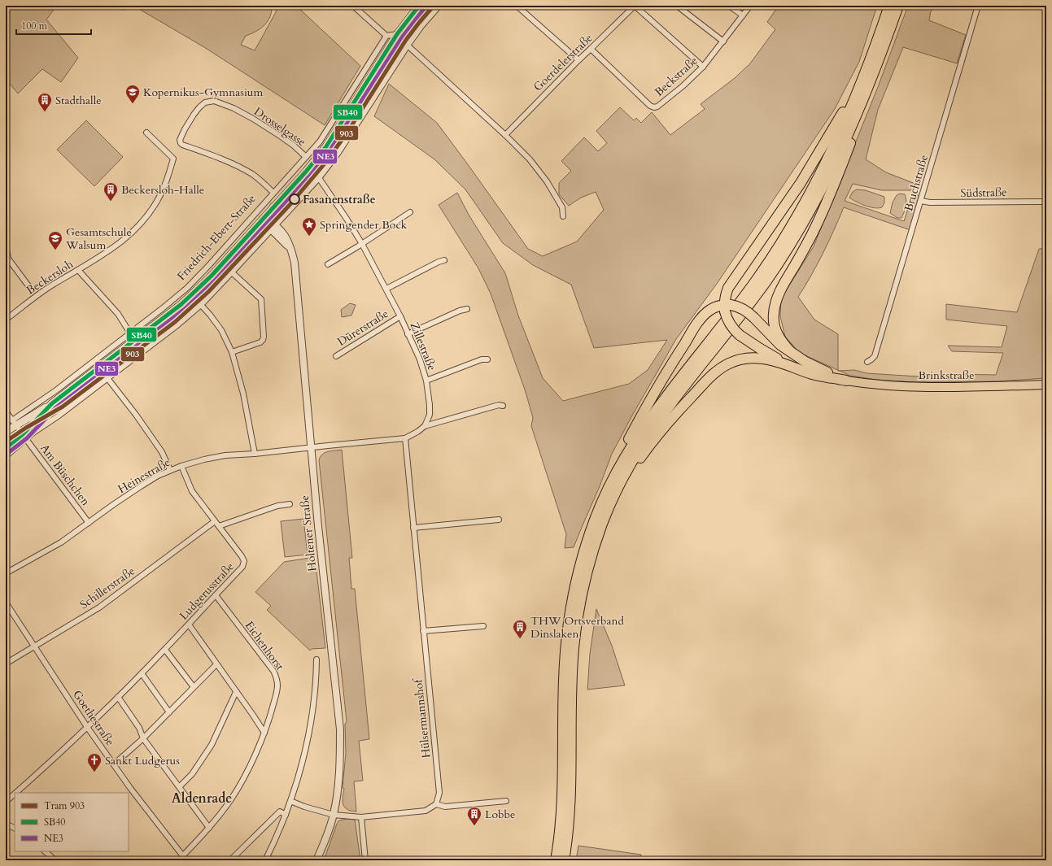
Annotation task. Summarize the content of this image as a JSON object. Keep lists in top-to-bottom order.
{
  "streets": {
    "main road": ["Friedrich-Ebert-Straße", "Brinkstraße"],
    "street": [
      "Goerdelerstraße",
      "Beckstraße",
      "Drosselgasse",
      "Bruchstraße",
      "Südstraße",
      "Beckersloh",
      "Dürerstraße",
      "Zillestraße",
      "Am Büschchen",
      "Heinestraße",
      "Holtener Straße",
      "Schillerstraße",
      "Ludgerusstraße",
      "Eichenhorst",
      "Goethestraße",
      "Hülsermannshof"
    ]
  },
  "crossings": [
    ["Goerdelerstraße", "Beckstraße"],
    ["Drosselgasse", "Friedrich-Ebert-Straße"],
    ["Bruchstraße", "Südstraße"],
    ["Friedrich-Ebert-Straße", "Am Büschchen"],
    ["Friedrich-Ebert-Straße", "Holtener Straße"],
    ["Dürerstraße", "Zillestraße"],
    ["Am Büschchen", "Heinestraße"],
    ["Heinestraße", "Holtener Straße"],
    ["Heinestraße", "Ludgerusstraße"],
    ["Schillerstraße", "Ludgerusstraße"],
    ["Schillerstraße", "Goethestraße"],
    ["Ludgerusstraße", "Eichenhorst"],
    ["Ludgerusstraße", "Goethestraße"],
    ["Eichenhorst", "Goethestraße"]
  ],
  "districts": ["Aldenrade"],
  "places": {
    "school or university": ["Kopernikus-Gymnasium", "Gesamtschule Walsum"],
    "building": [
      "Stadthalle",
      "Beckersloh-Halle",
      "THW Ortsverband Dinslaken",
      "Lobbe"
    ],
    "other": ["Fasanenstraße"],
    "place": ["Springender Bock"],
    "church": ["Sankt Ludgerus"]
  },
  "lines": ["tram line 903", "transit line SB40", "transit line NE3"],
  "legend": ["Tram 903", "SB40", "NE3"],
  "scale_bar": "100 m"
}
